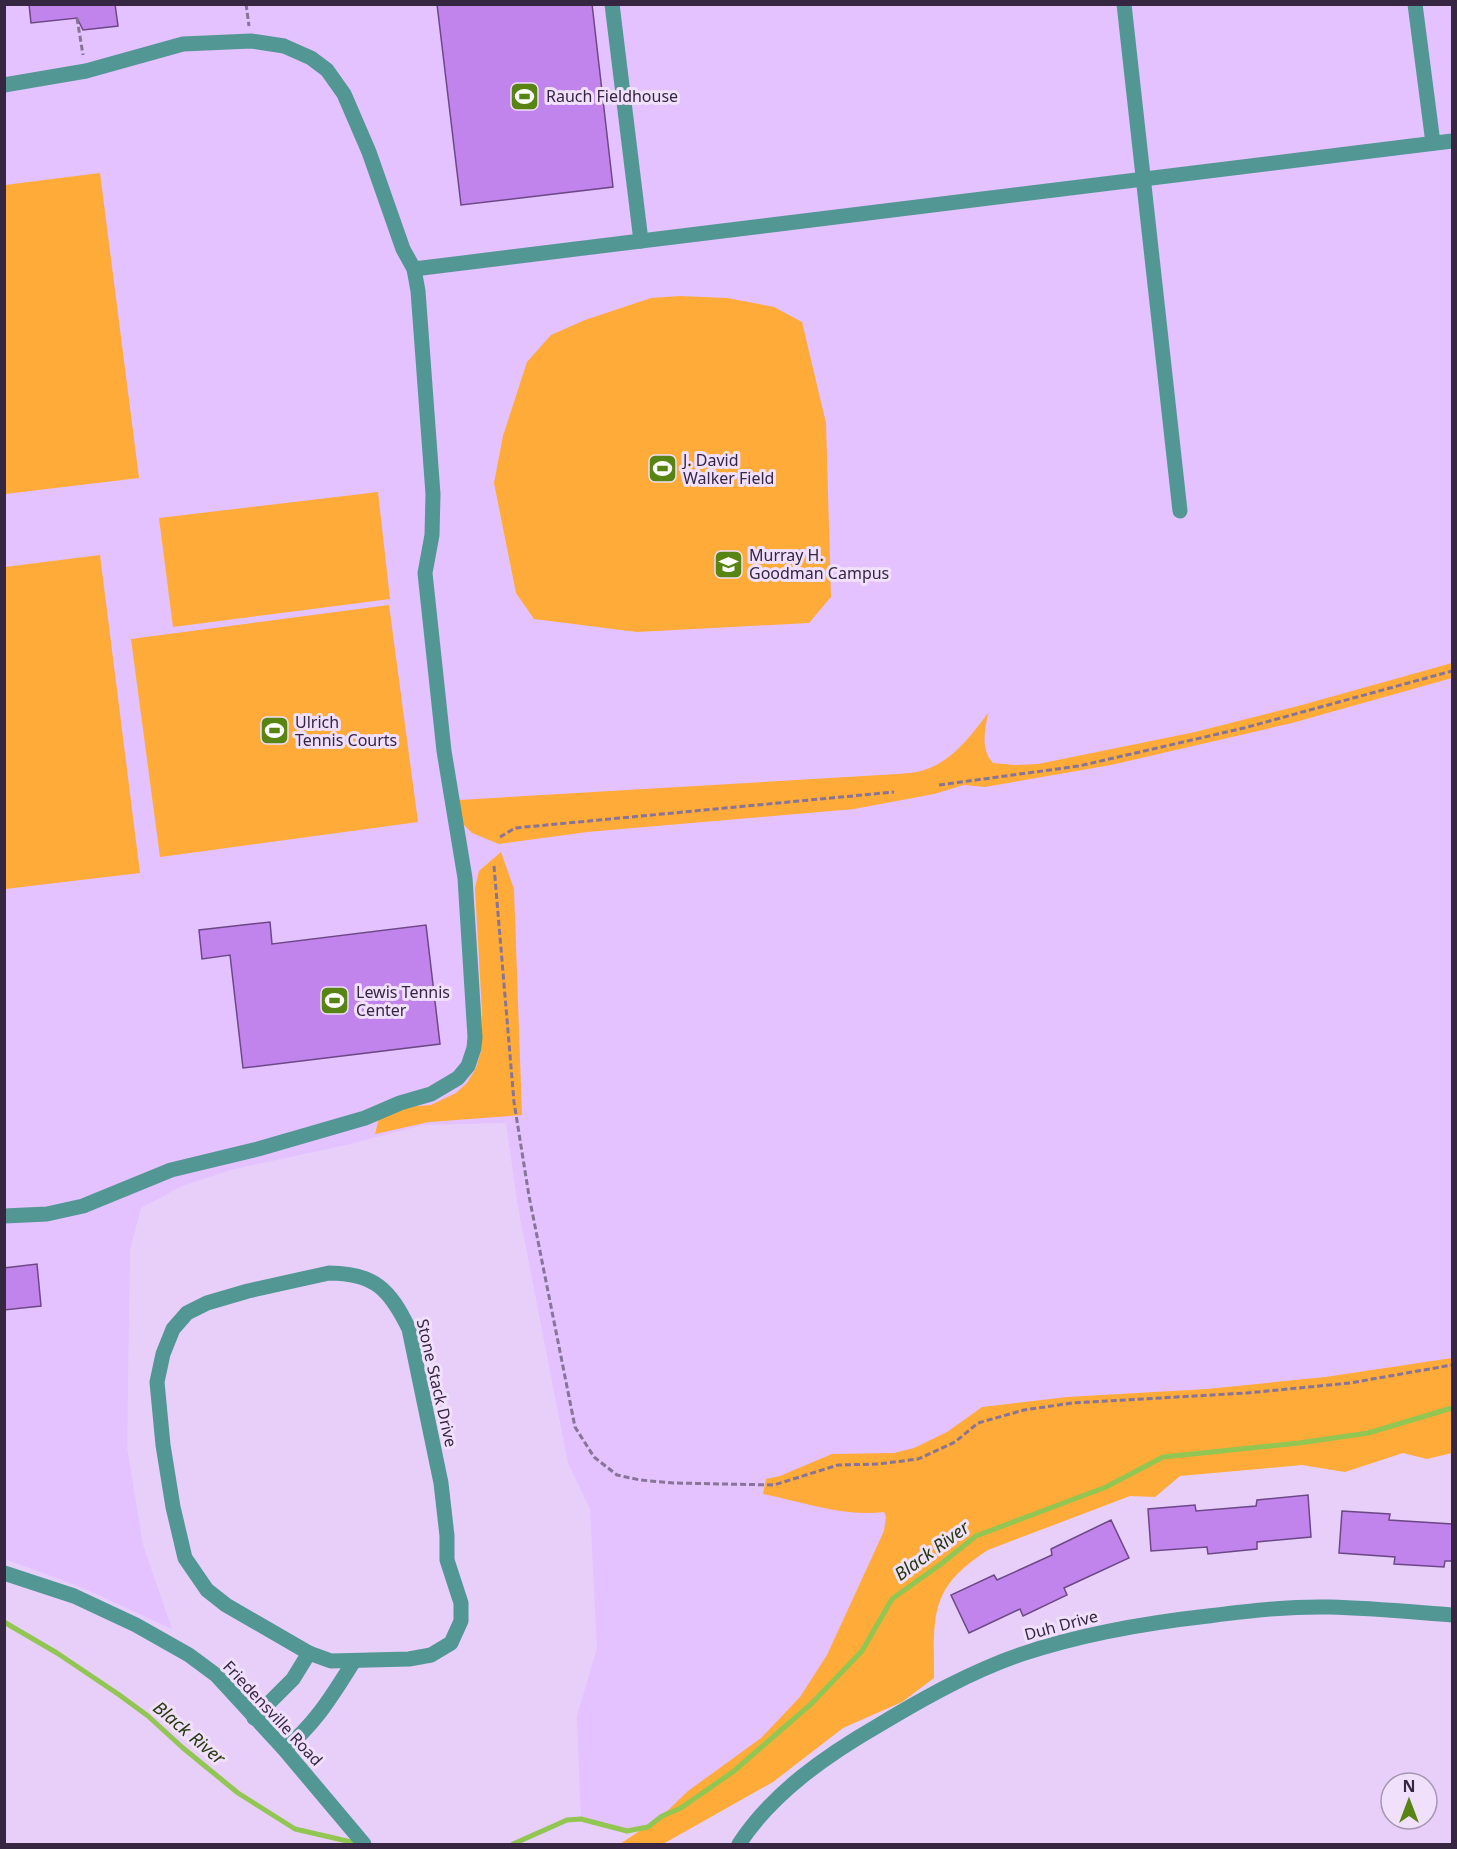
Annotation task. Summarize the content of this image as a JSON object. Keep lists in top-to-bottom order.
{
  "streets": {
    "street": ["Stone Stack Drive", "Duh Drive", "Friedensville Road"]
  },
  "water": ["Black River"],
  "places": {
    "sports": [
      "Rauch Fieldhouse",
      "J. David Walker Field",
      "Ulrich Tennis Courts",
      "Lewis Tennis Center"
    ],
    "school or university": ["Murray H. Goodman Campus"]
  },
  "north": "top"
}
